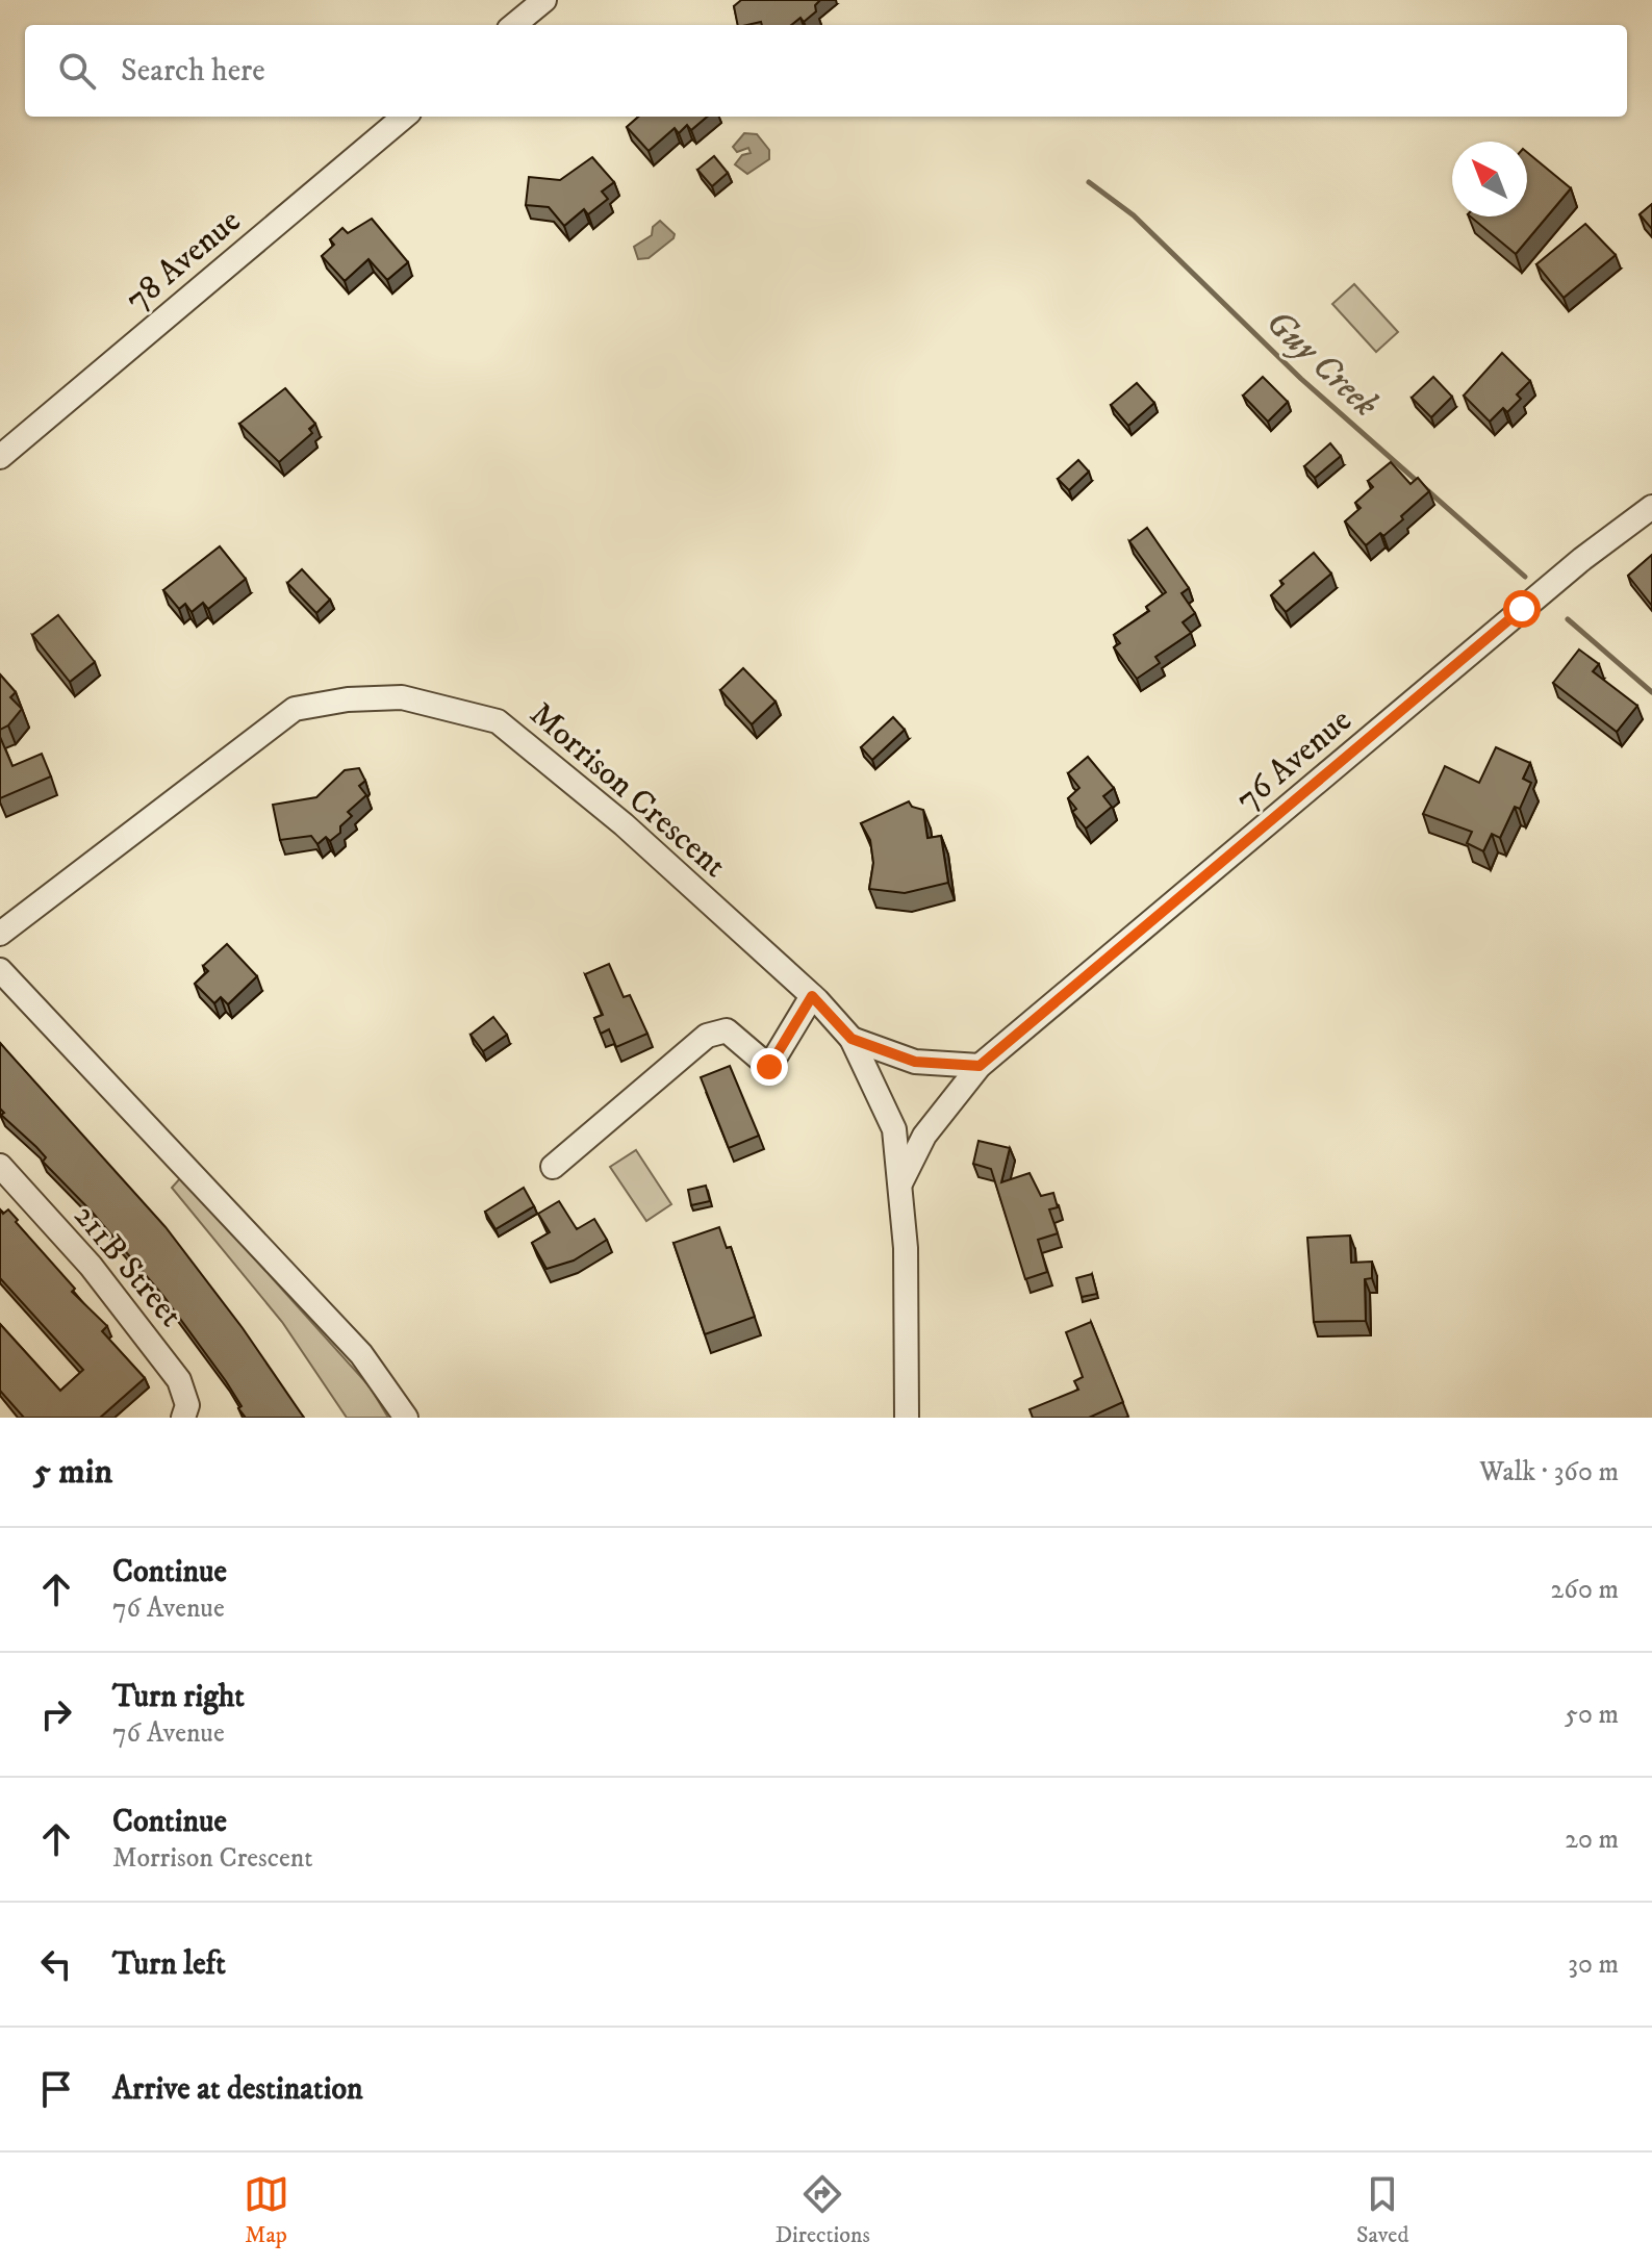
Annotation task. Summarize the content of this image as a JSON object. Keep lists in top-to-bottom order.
{
  "streets": {
    "street": [
      "78 Avenue",
      "76 Avenue",
      "Morrison Crescent",
      "211B Street"
    ]
  },
  "crossings": [
    ["76 Avenue", "Morrison Crescent"]
  ],
  "water": ["Guy Creek"],
  "north": "top left",
  "page": {
    "search": "Search here",
    "heading": ["5 min", "Walk · 360 m"],
    "list": [
      ["Continue", "76 Avenue", "260 m"],
      ["Turn right", "76 Avenue", "50 m"],
      ["Continue", "Morrison Crescent", "20 m"],
      ["Turn left", "30 m"],
      "Arrive at destination"
    ],
    "nav": ["Map", "Directions", "Saved"]
  }
}
